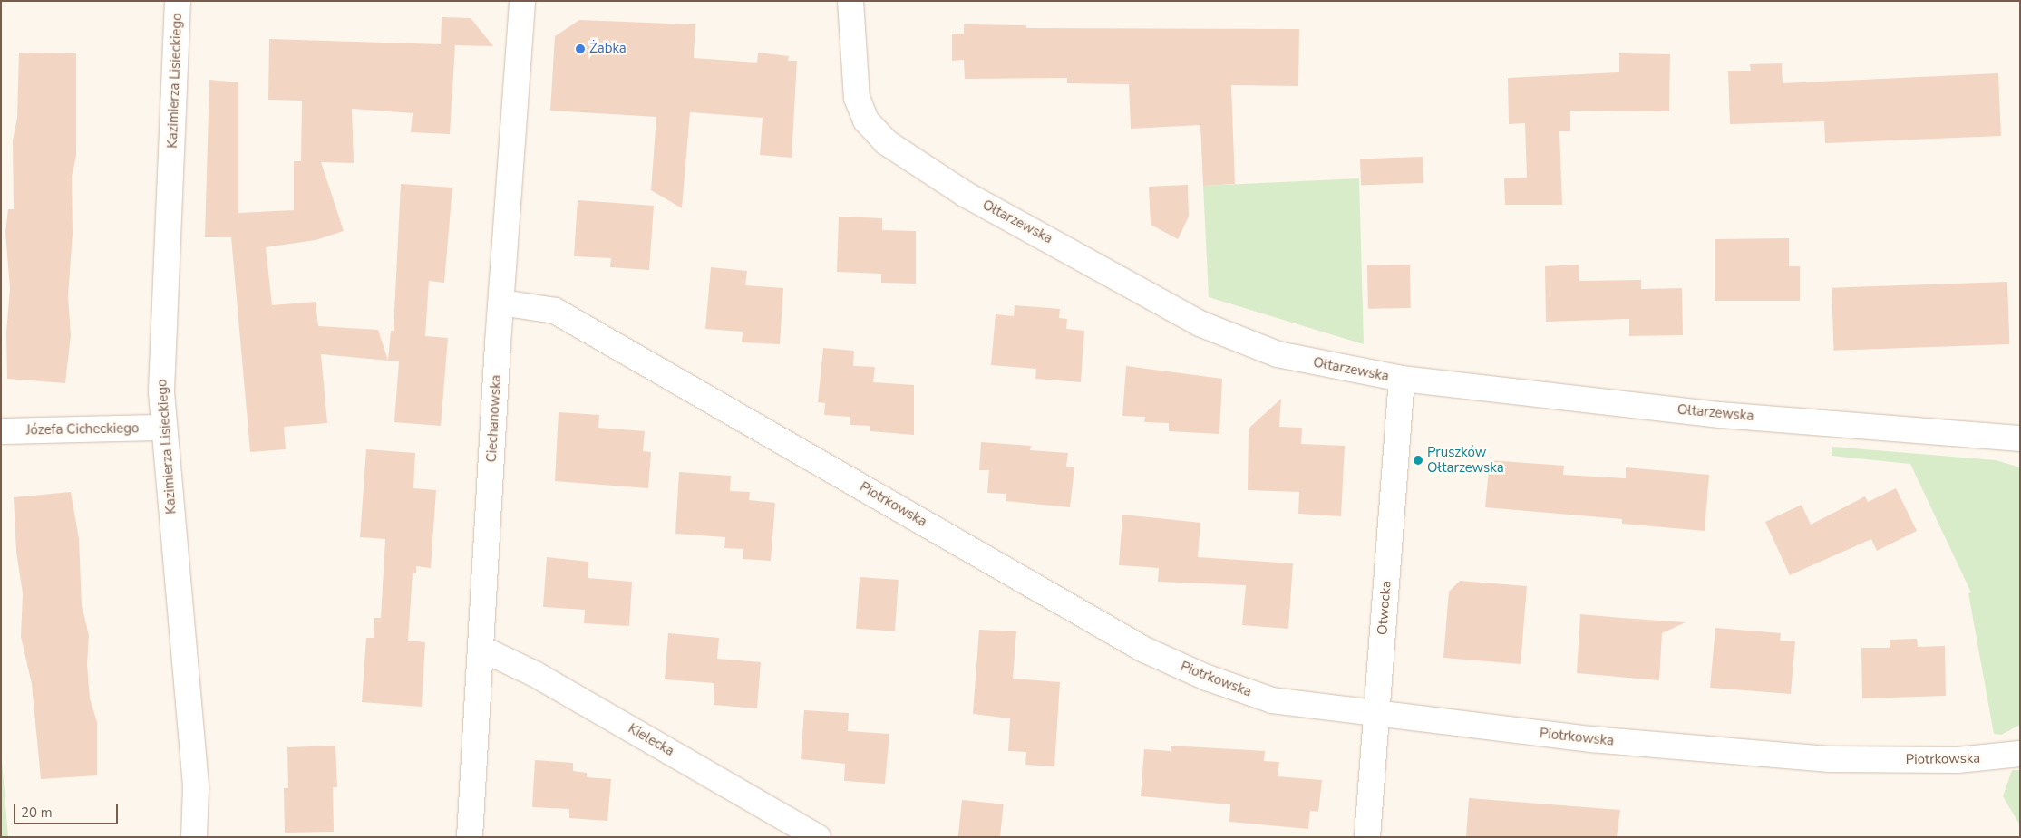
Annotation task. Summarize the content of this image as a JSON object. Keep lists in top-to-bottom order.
{
  "streets": {
    "street": [
      "Kazimierza Lisieckiego",
      "Ołtarzewska",
      "Ciechanowska",
      "Józefa Cicheckiego",
      "Piotrkowska",
      "Otwocka",
      "Kielecka"
    ]
  },
  "crossings": [
    ["Kazimierza Lisieckiego", "Józefa Cicheckiego"],
    ["Ołtarzewska", "Otwocka"],
    ["Ciechanowska", "Piotrkowska"],
    ["Ciechanowska", "Kielecka"],
    ["Piotrkowska", "Otwocka"]
  ],
  "places": ["Żabka", "Pruszków Ołtarzewska"],
  "scale_bar": "20 m"
}
